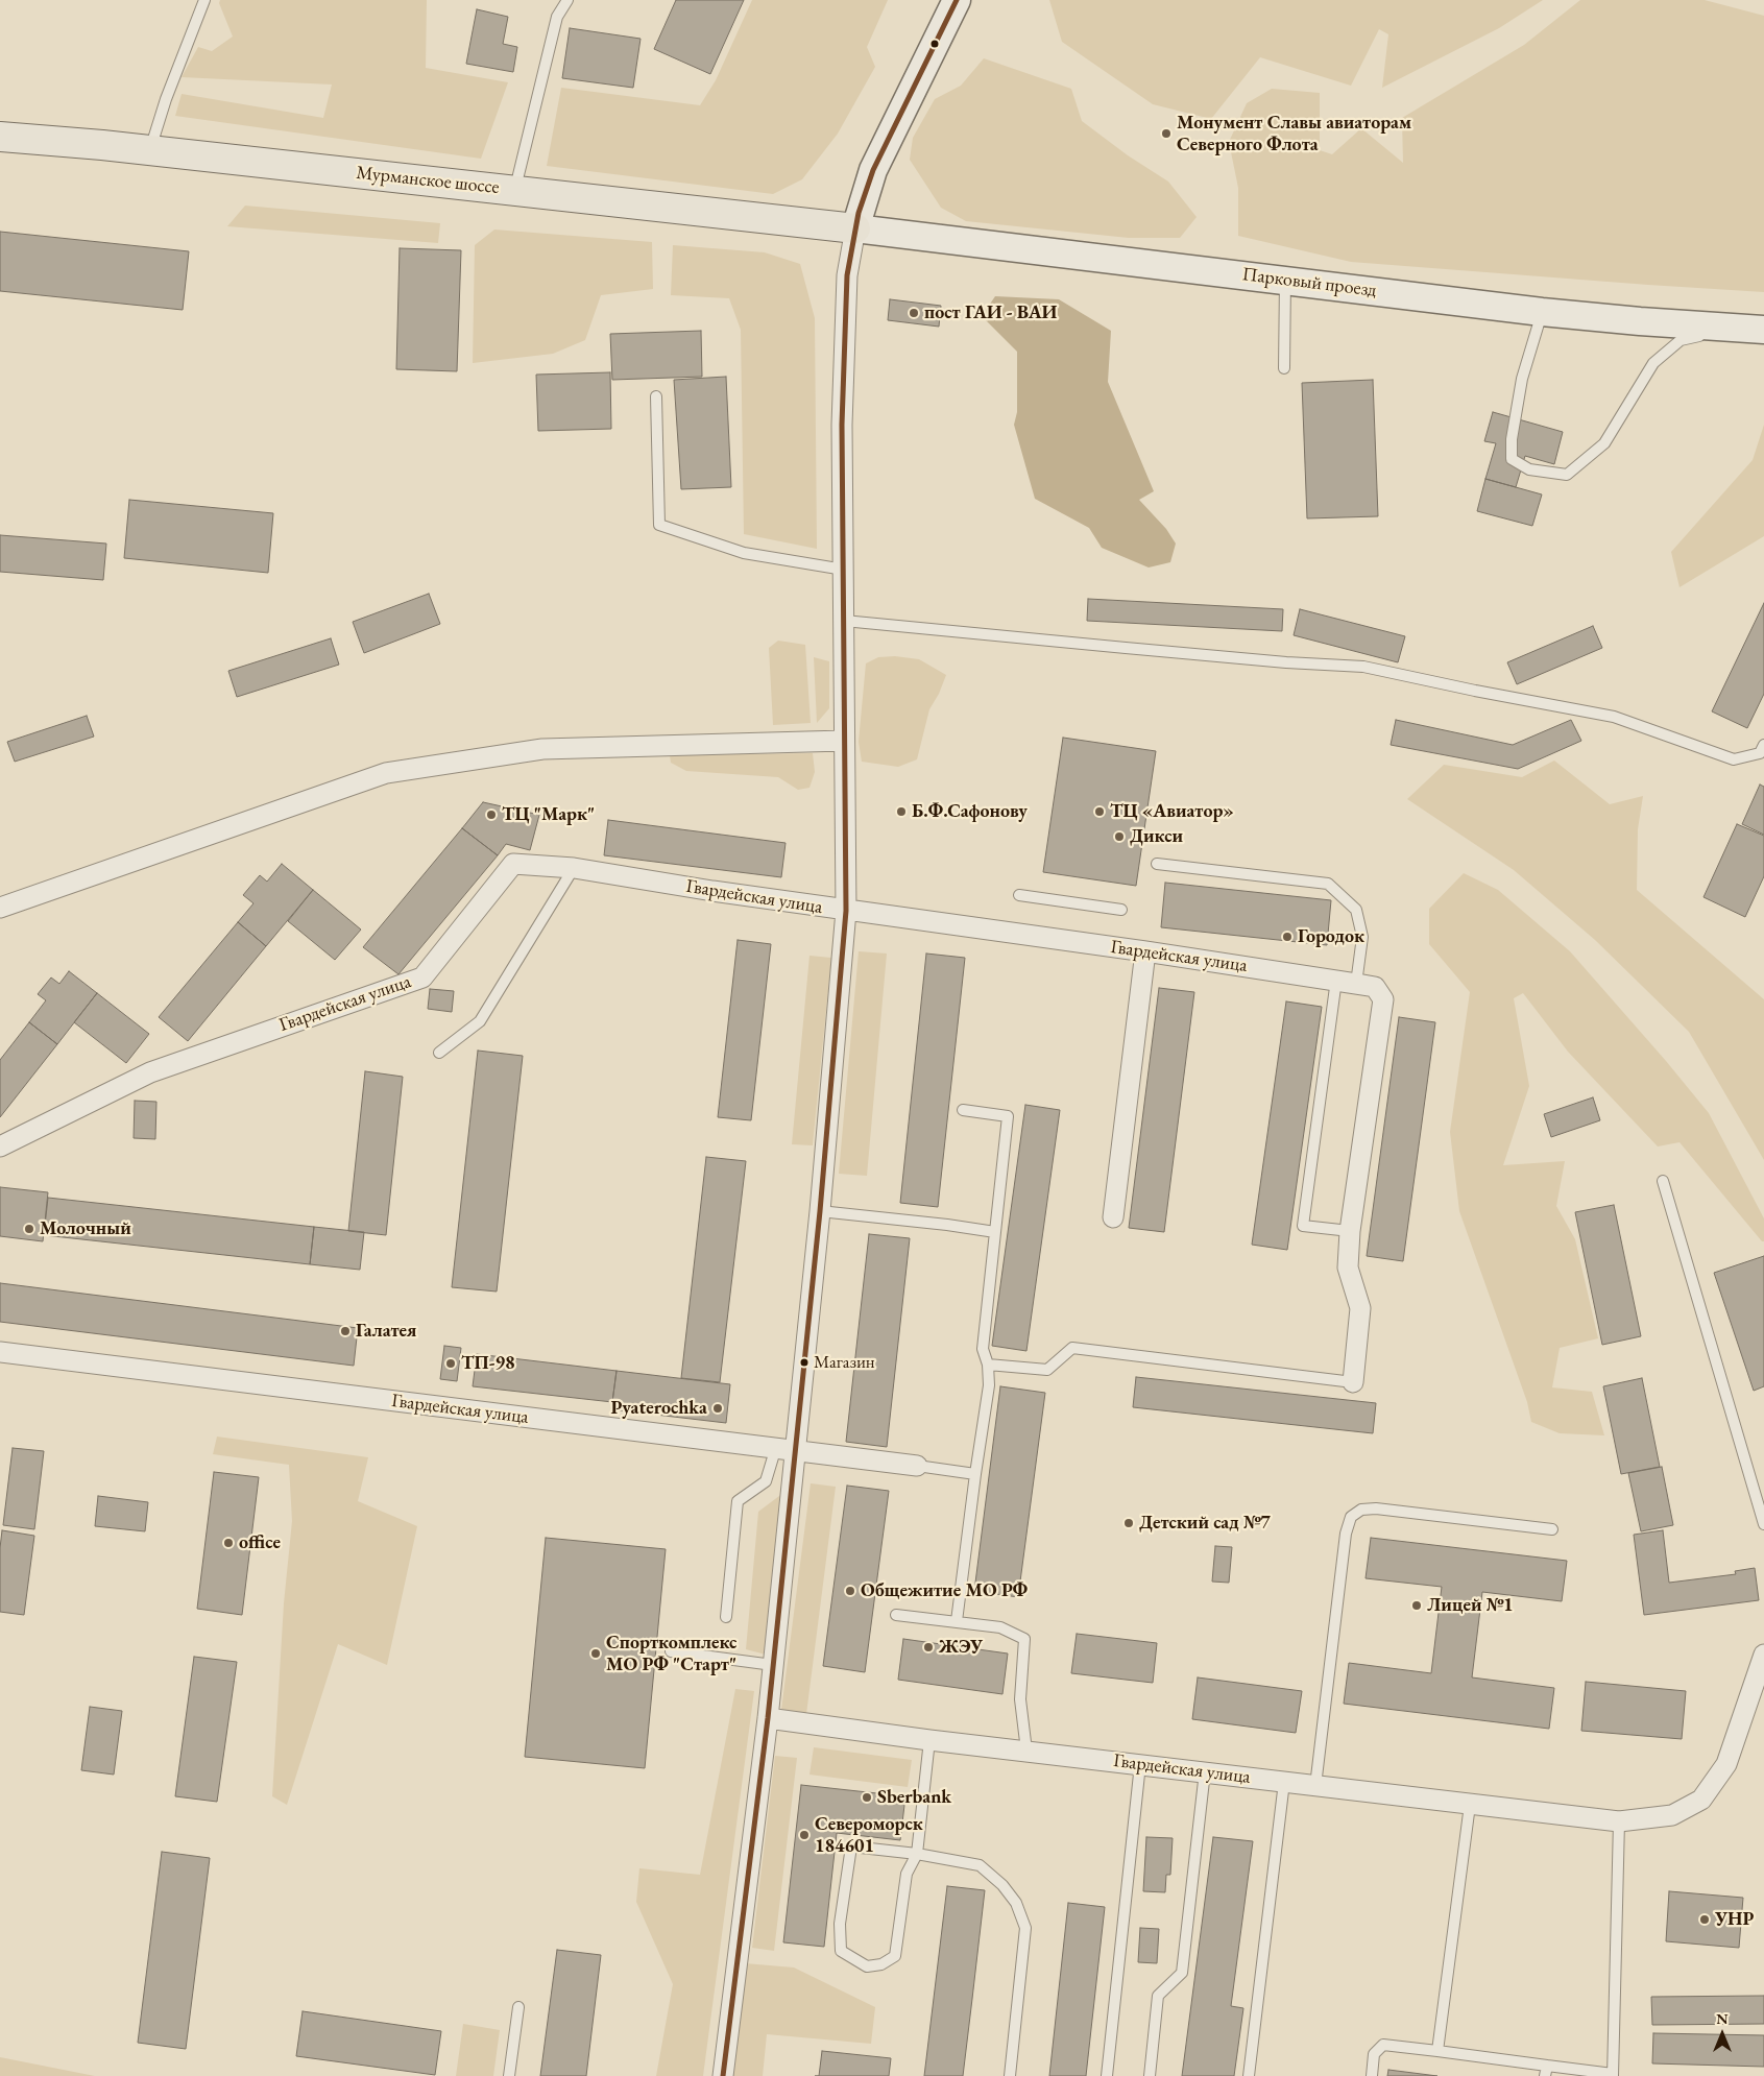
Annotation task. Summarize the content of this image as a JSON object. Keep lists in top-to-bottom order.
{
  "streets": {
    "main road": ["Мурманское шоссе", "Парковый проезд"],
    "street": ["Гвардейская улица"]
  },
  "crossings": [
    ["Мурманское шоссе", "Парковый проезд"],
    ["Мурманское шоссе", "Гвардейская улица"],
    ["Парковый проезд", "Гвардейская улица"]
  ],
  "places": [
    "Монумент Славы авиаторам Северного Флота",
    "пост ГАИ - ВАИ",
    "Б.Ф.Сафонову",
    "ТЦ «Авиатор»",
    "ТЦ \"Марк\"",
    "Дикси",
    "Городок",
    "Молочный",
    "Галатея",
    "Магазин",
    "ТП-98",
    "Pyaterochka",
    "Детский сад №7",
    "office",
    "Общежитие МО РФ",
    "Лицей №1",
    "ЖЭУ",
    "Спорткомплекс МО РФ \"Старт\"",
    "Sberbank",
    "Североморск 184601",
    "УНР"
  ],
  "north": "top"
}
